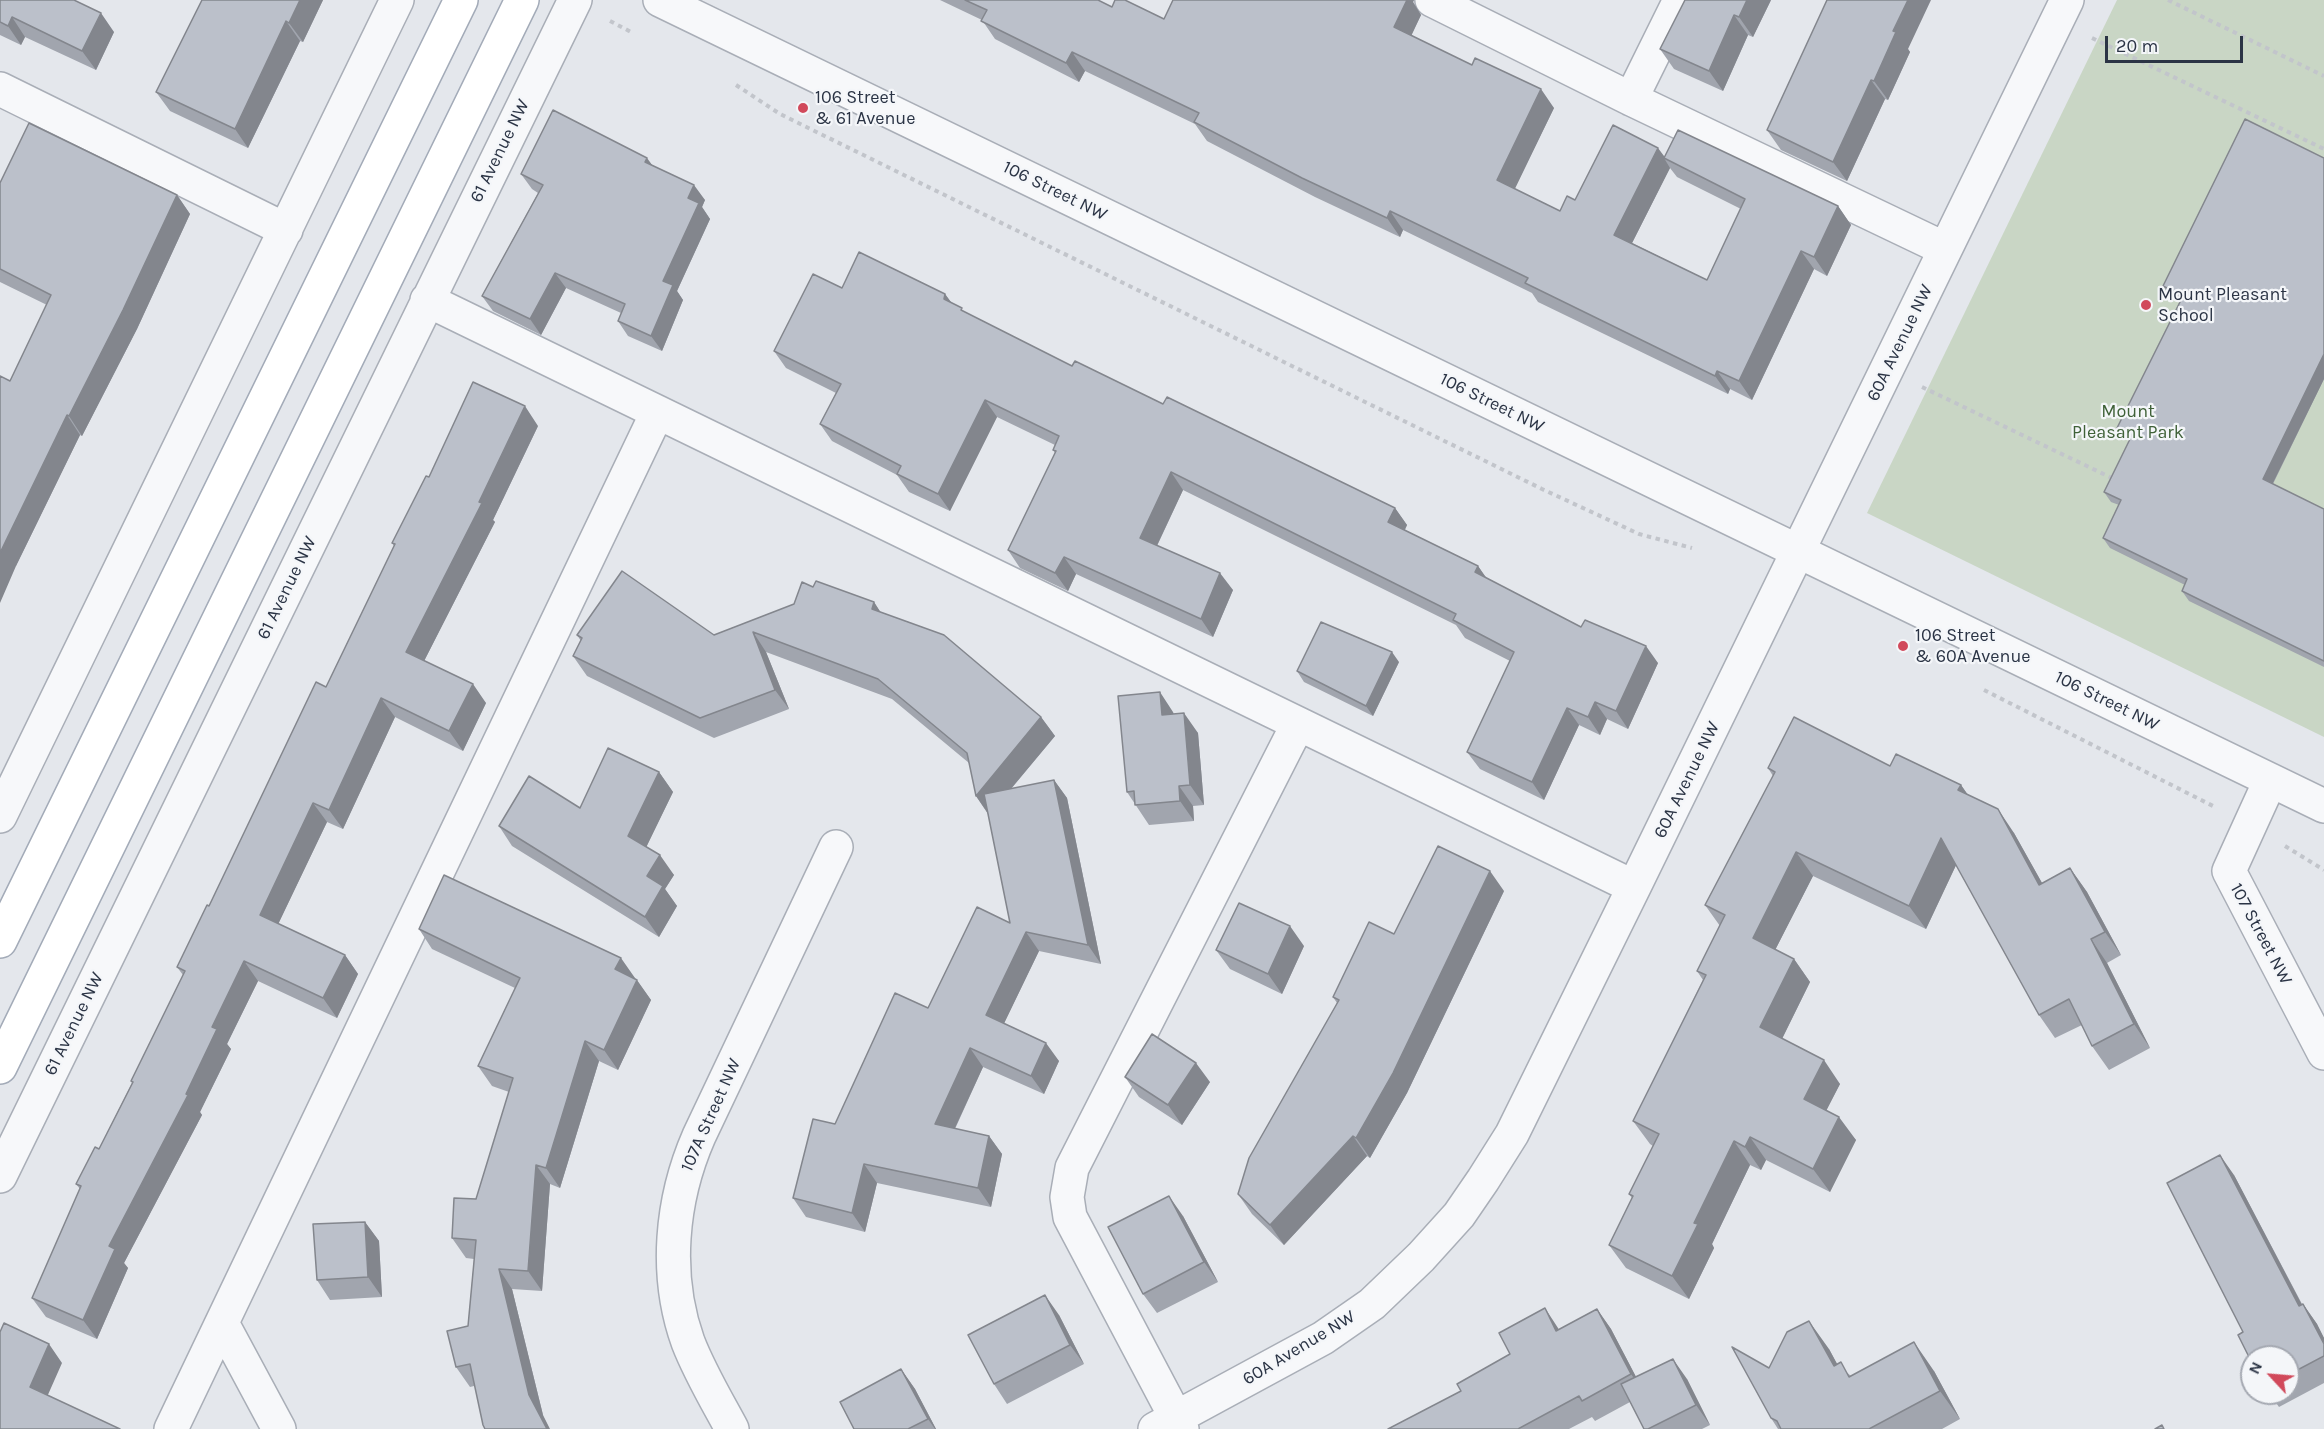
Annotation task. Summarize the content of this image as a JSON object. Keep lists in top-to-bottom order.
{
  "streets": {
    "street": [
      "61 Avenue NW",
      "106 Street NW",
      "60A Avenue NW",
      "107 Street NW",
      "107A Street NW"
    ]
  },
  "crossings": [
    ["106 Street NW", "60A Avenue NW"],
    ["106 Street NW", "107 Street NW"]
  ],
  "parks": ["Mount Pleasant Park"],
  "places": ["106 Street & 61 Avenue", "Mount Pleasant School", "106 Street & 60A Avenue"],
  "scale_bar": "20 m",
  "north": "top left"
}
